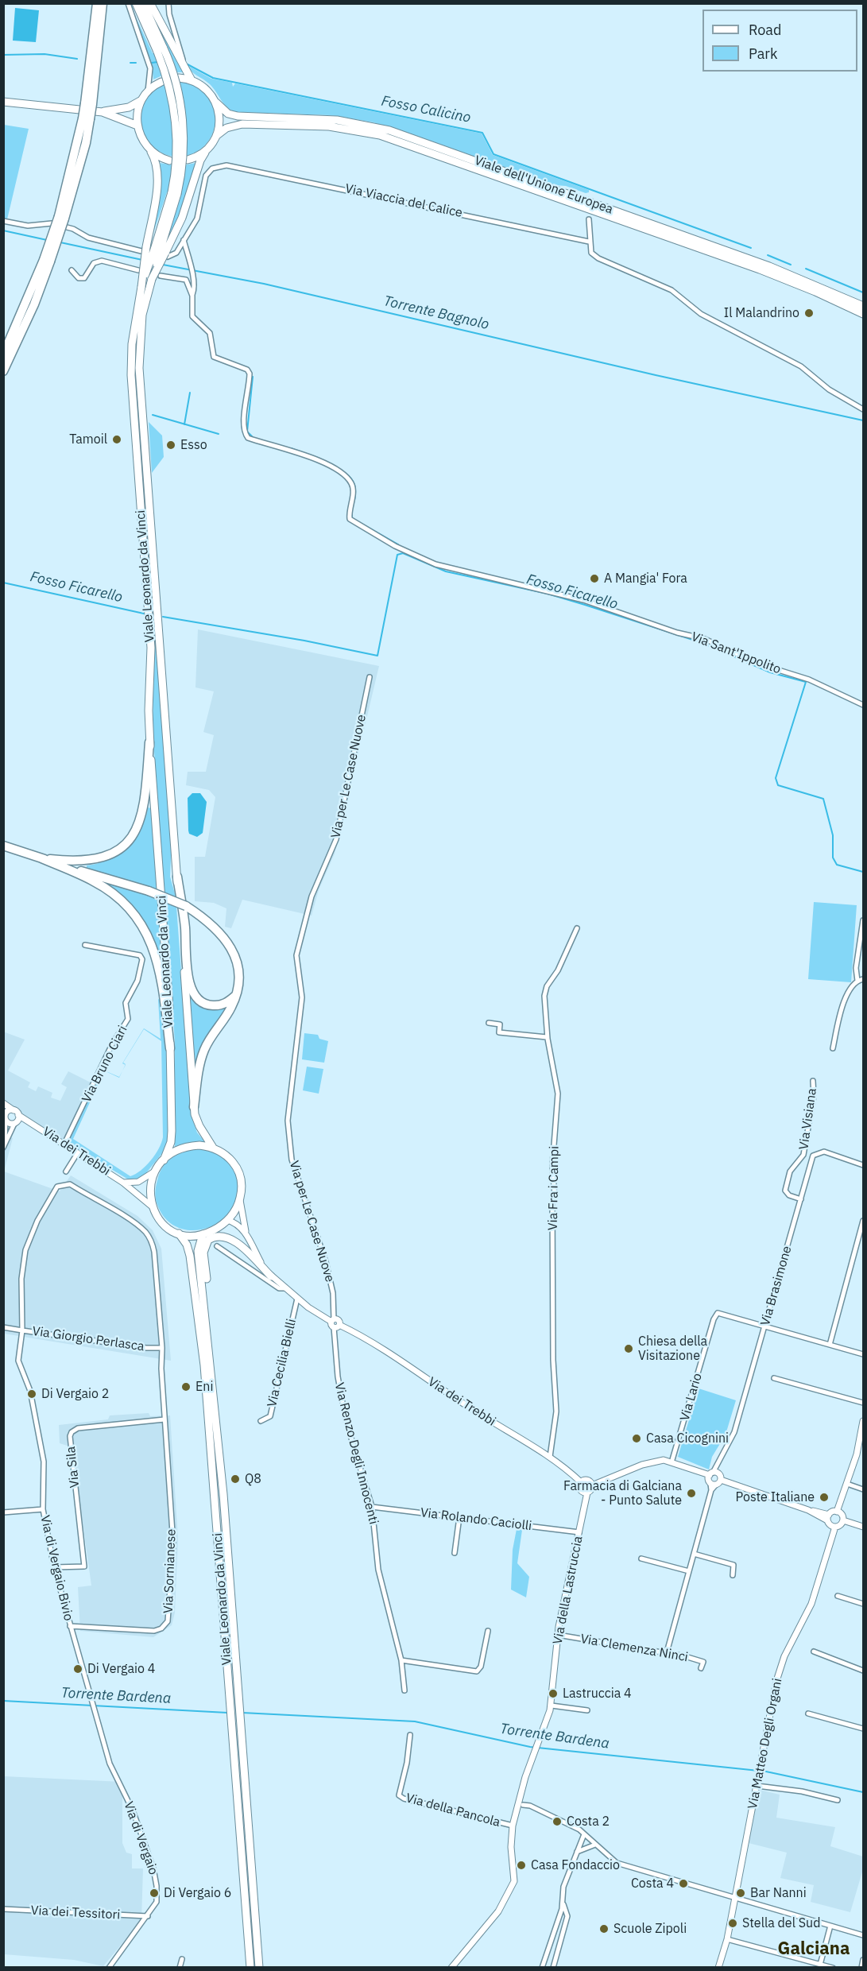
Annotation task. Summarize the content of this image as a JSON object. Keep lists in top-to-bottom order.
{
  "streets": {
    "main road": ["Viale dell'Unione Europea", "Viale Leonardo da Vinci"],
    "street": [
      "Via Viaccia del Calice",
      "Via Sant'Ippolito",
      "Via per Le Case Nuove",
      "Via Bruno Ciari",
      "Via Visiana",
      "Via dei Trebbi",
      "Via Fra i Campi",
      "Via Brasimone",
      "Via Giorgio Perlasca",
      "Via Cecilia Bielli",
      "Via Lario",
      "Via Renzo Degli Innocenti",
      "Via Sila",
      "Via Rolando Caciolli",
      "Via di Vergaio Bivio",
      "Via Sornianese",
      "Via della Lastruccia",
      "Via Clemenza Ninci",
      "Via Matteo Degli Organi",
      "Via della Pancola",
      "Via di Vergaio",
      "Via dei Tessitori"
    ]
  },
  "crossings": [
    ["Viale Leonardo da Vinci", "Via dei Trebbi"],
    ["Via per Le Case Nuove", "Via dei Trebbi"],
    ["Via per Le Case Nuove", "Via Renzo Degli Innocenti"],
    ["Via Bruno Ciari", "Via dei Trebbi"],
    ["Via Visiana", "Via Brasimone"],
    ["Via dei Trebbi", "Via Fra i Campi"],
    ["Via dei Trebbi", "Via Cecilia Bielli"],
    ["Via dei Trebbi", "Via Renzo Degli Innocenti"],
    ["Via dei Trebbi", "Via della Lastruccia"],
    ["Via Brasimone", "Via Lario"],
    ["Via Giorgio Perlasca", "Via di Vergaio Bivio"],
    ["Via Renzo Degli Innocenti", "Via Rolando Caciolli"],
    ["Via Sila", "Via di Vergaio Bivio"],
    ["Via Sila", "Via Sornianese"],
    ["Via Rolando Caciolli", "Via della Lastruccia"],
    ["Via di Vergaio Bivio", "Via Sornianese"],
    ["Via di Vergaio Bivio", "Via di Vergaio"],
    ["Via della Lastruccia", "Via Clemenza Ninci"],
    ["Via della Lastruccia", "Via della Pancola"],
    ["Via di Vergaio", "Via dei Tessitori"]
  ],
  "districts": ["Galciana"],
  "water": [
    "Fosso Calicino",
    "Torrente Bagnolo",
    "Fosso Ficarello",
    "Torrente Bardena"
  ],
  "places": [
    "Il Malandrino",
    "Tamoil",
    "Esso",
    "A Mangia' Fora",
    "Chiesa della Visitazione",
    "Eni",
    "Di Vergaio 2",
    "Casa Cicognini",
    "Q8",
    "Farmacia di Galciana - Punto Salute",
    "Poste Italiane",
    "Di Vergaio 4",
    "Lastruccia 4",
    "Costa 2",
    "Casa Fondaccio",
    "Costa 4",
    "Di Vergaio 6",
    "Bar Nanni",
    "Stella del Sud",
    "Scuole Zipoli"
  ],
  "legend": ["Road", "Park"]
}
